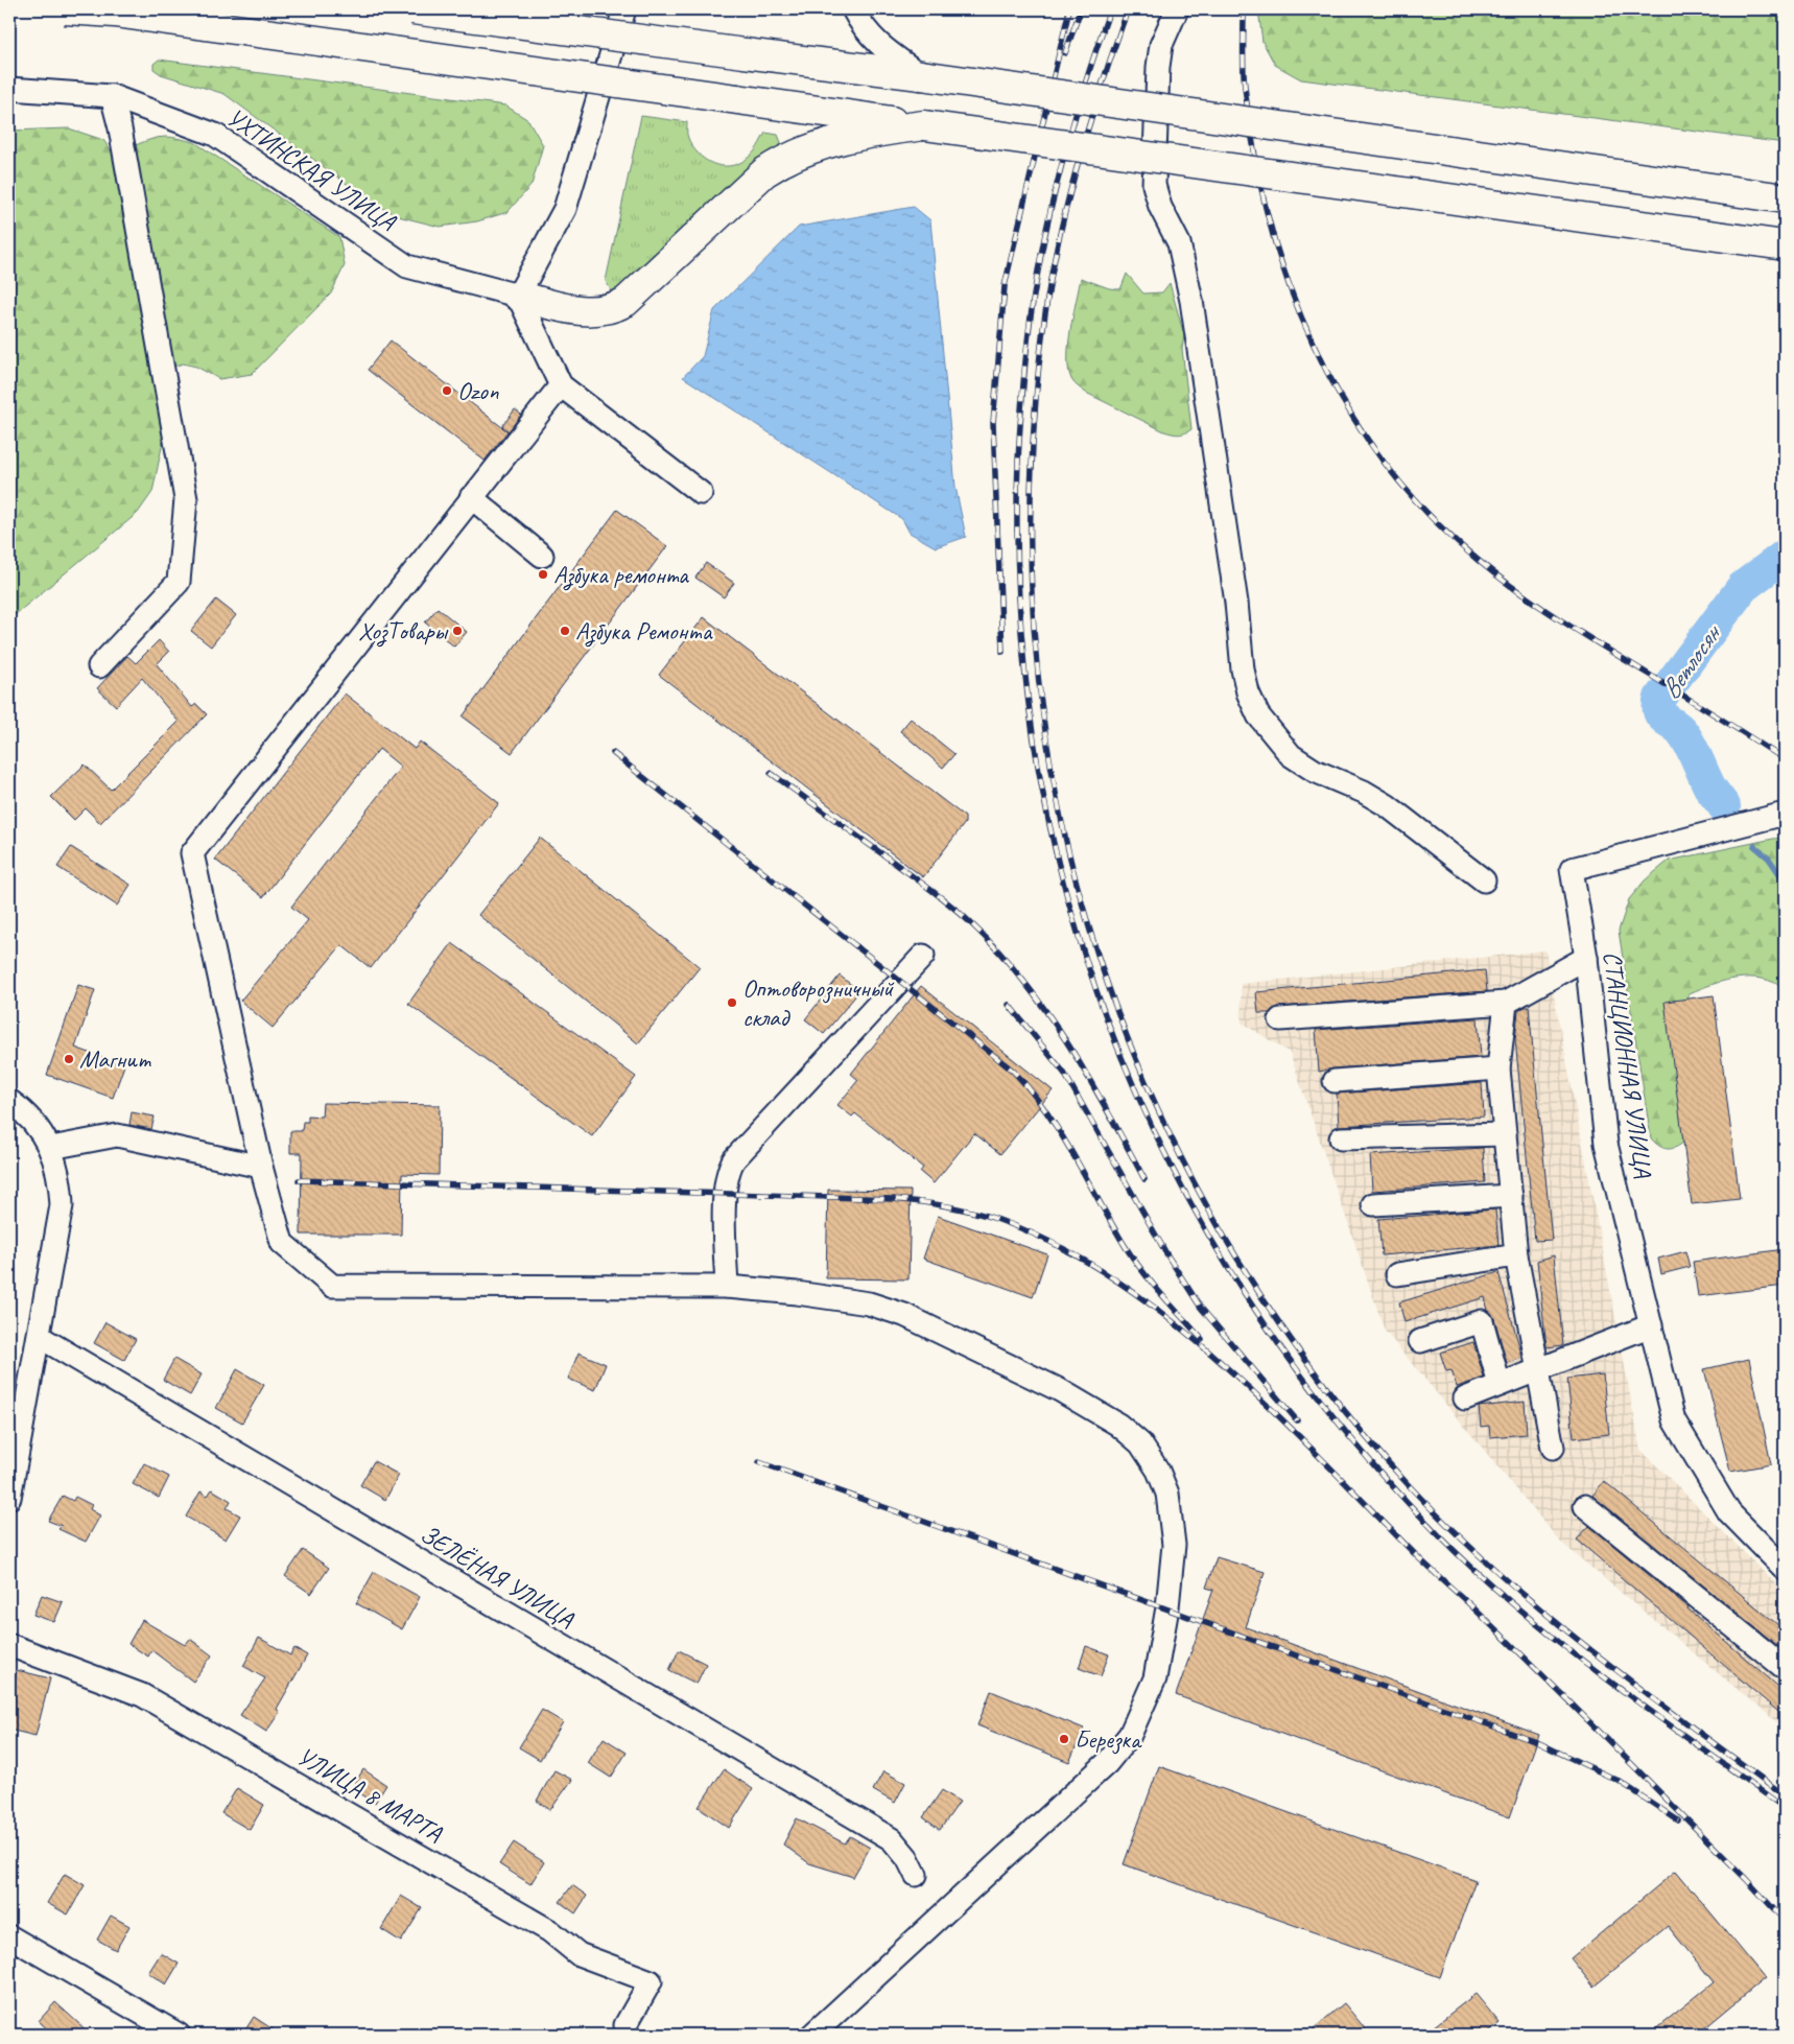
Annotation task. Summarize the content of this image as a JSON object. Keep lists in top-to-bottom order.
{
  "streets": {
    "street": [
      "УХТИНСКАЯ УЛИЦА",
      "СТАНЦИОННАЯ УЛИЦА",
      "ЗЕЛЁНАЯ УЛИЦА",
      "УЛИЦА 8 МАРТА"
    ]
  },
  "water": ["Ветлосян"],
  "places": [
    "Ozon",
    "Азбука ремонта",
    "ХозТовары",
    "Азбука Ремонта",
    "Оптоворозничный склад",
    "Магнит",
    "Березка"
  ]
}
